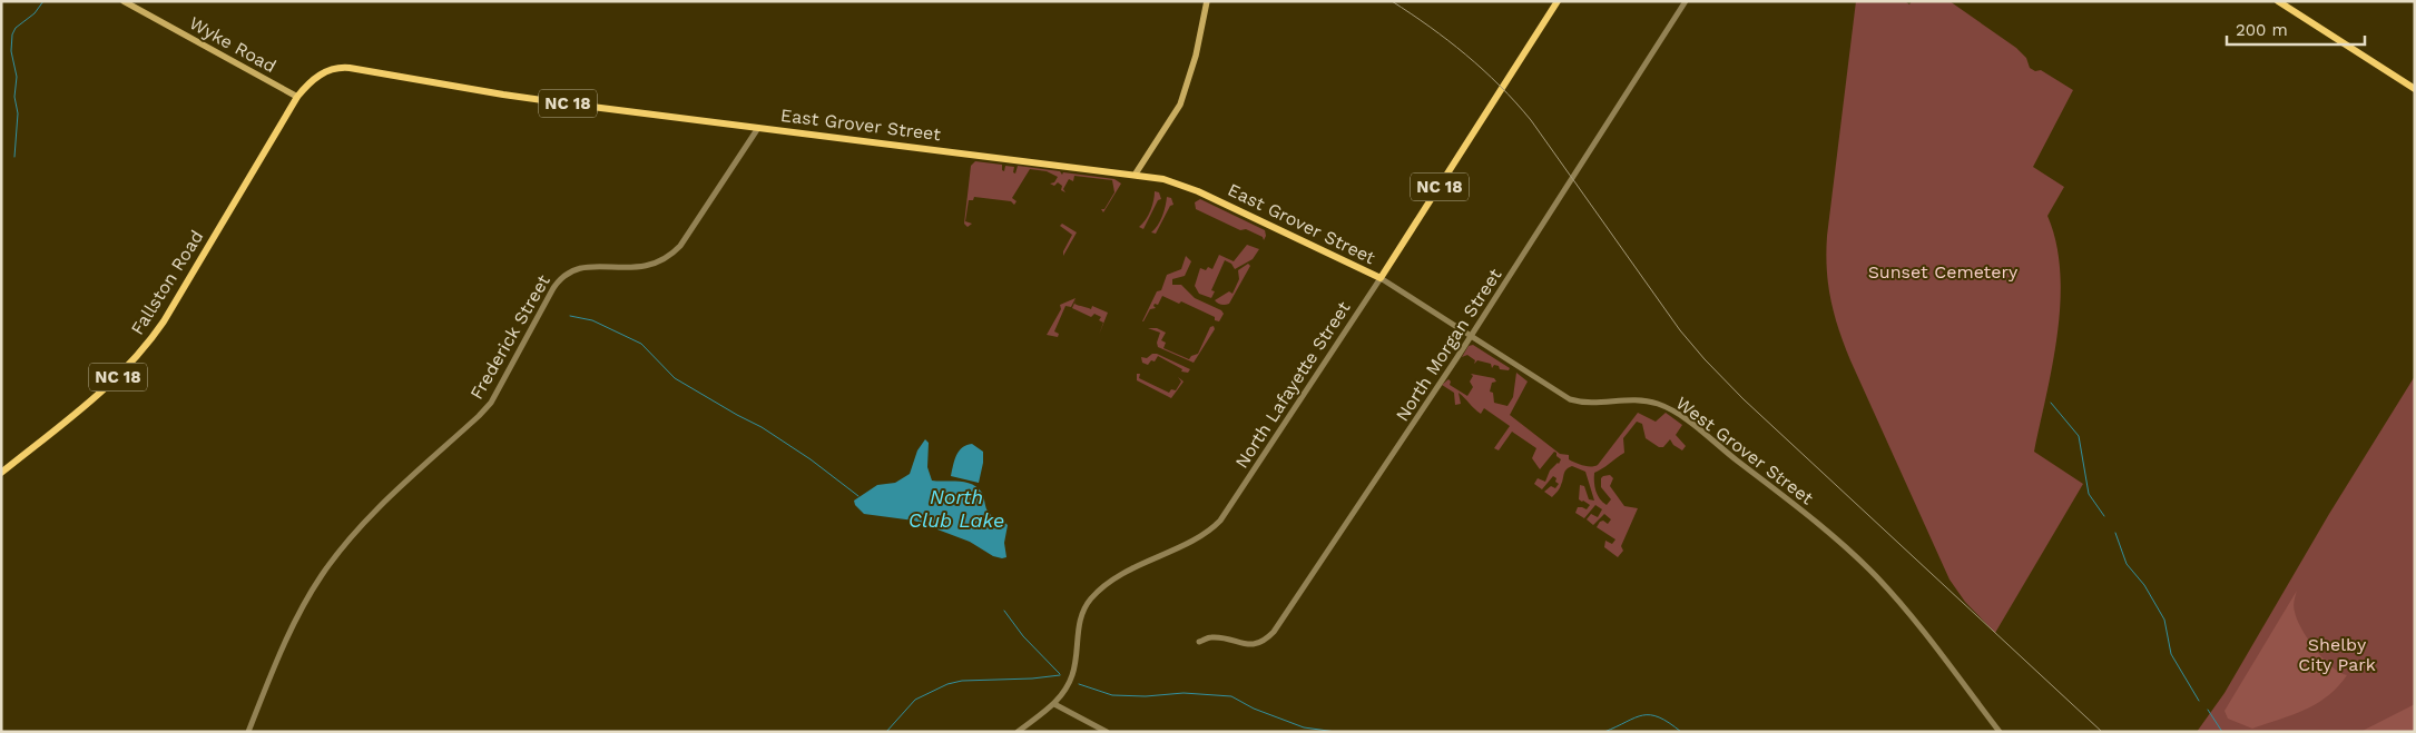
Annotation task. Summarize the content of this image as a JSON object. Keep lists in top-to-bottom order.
{
  "streets": {
    "main road": [
      "Wyke Road",
      "NC 18",
      "East Grover Street",
      "Fallston Road",
      "North Lafayette Street"
    ],
    "street": ["Frederick Street", "North Morgan Street", "West Grover Street"]
  },
  "crossings": [
    ["Wyke Road", "Fallston Road"],
    ["East Grover Street", "Fallston Road"],
    ["East Grover Street", "Frederick Street"],
    ["East Grover Street", "North Lafayette Street"],
    ["East Grover Street", "West Grover Street"],
    ["North Morgan Street", "West Grover Street"],
    ["North Lafayette Street", "West Grover Street"]
  ],
  "water": ["North Club Lake"],
  "parks": ["Sunset Cemetery", "Shelby City Park"],
  "scale_bar": "200 m"
}
